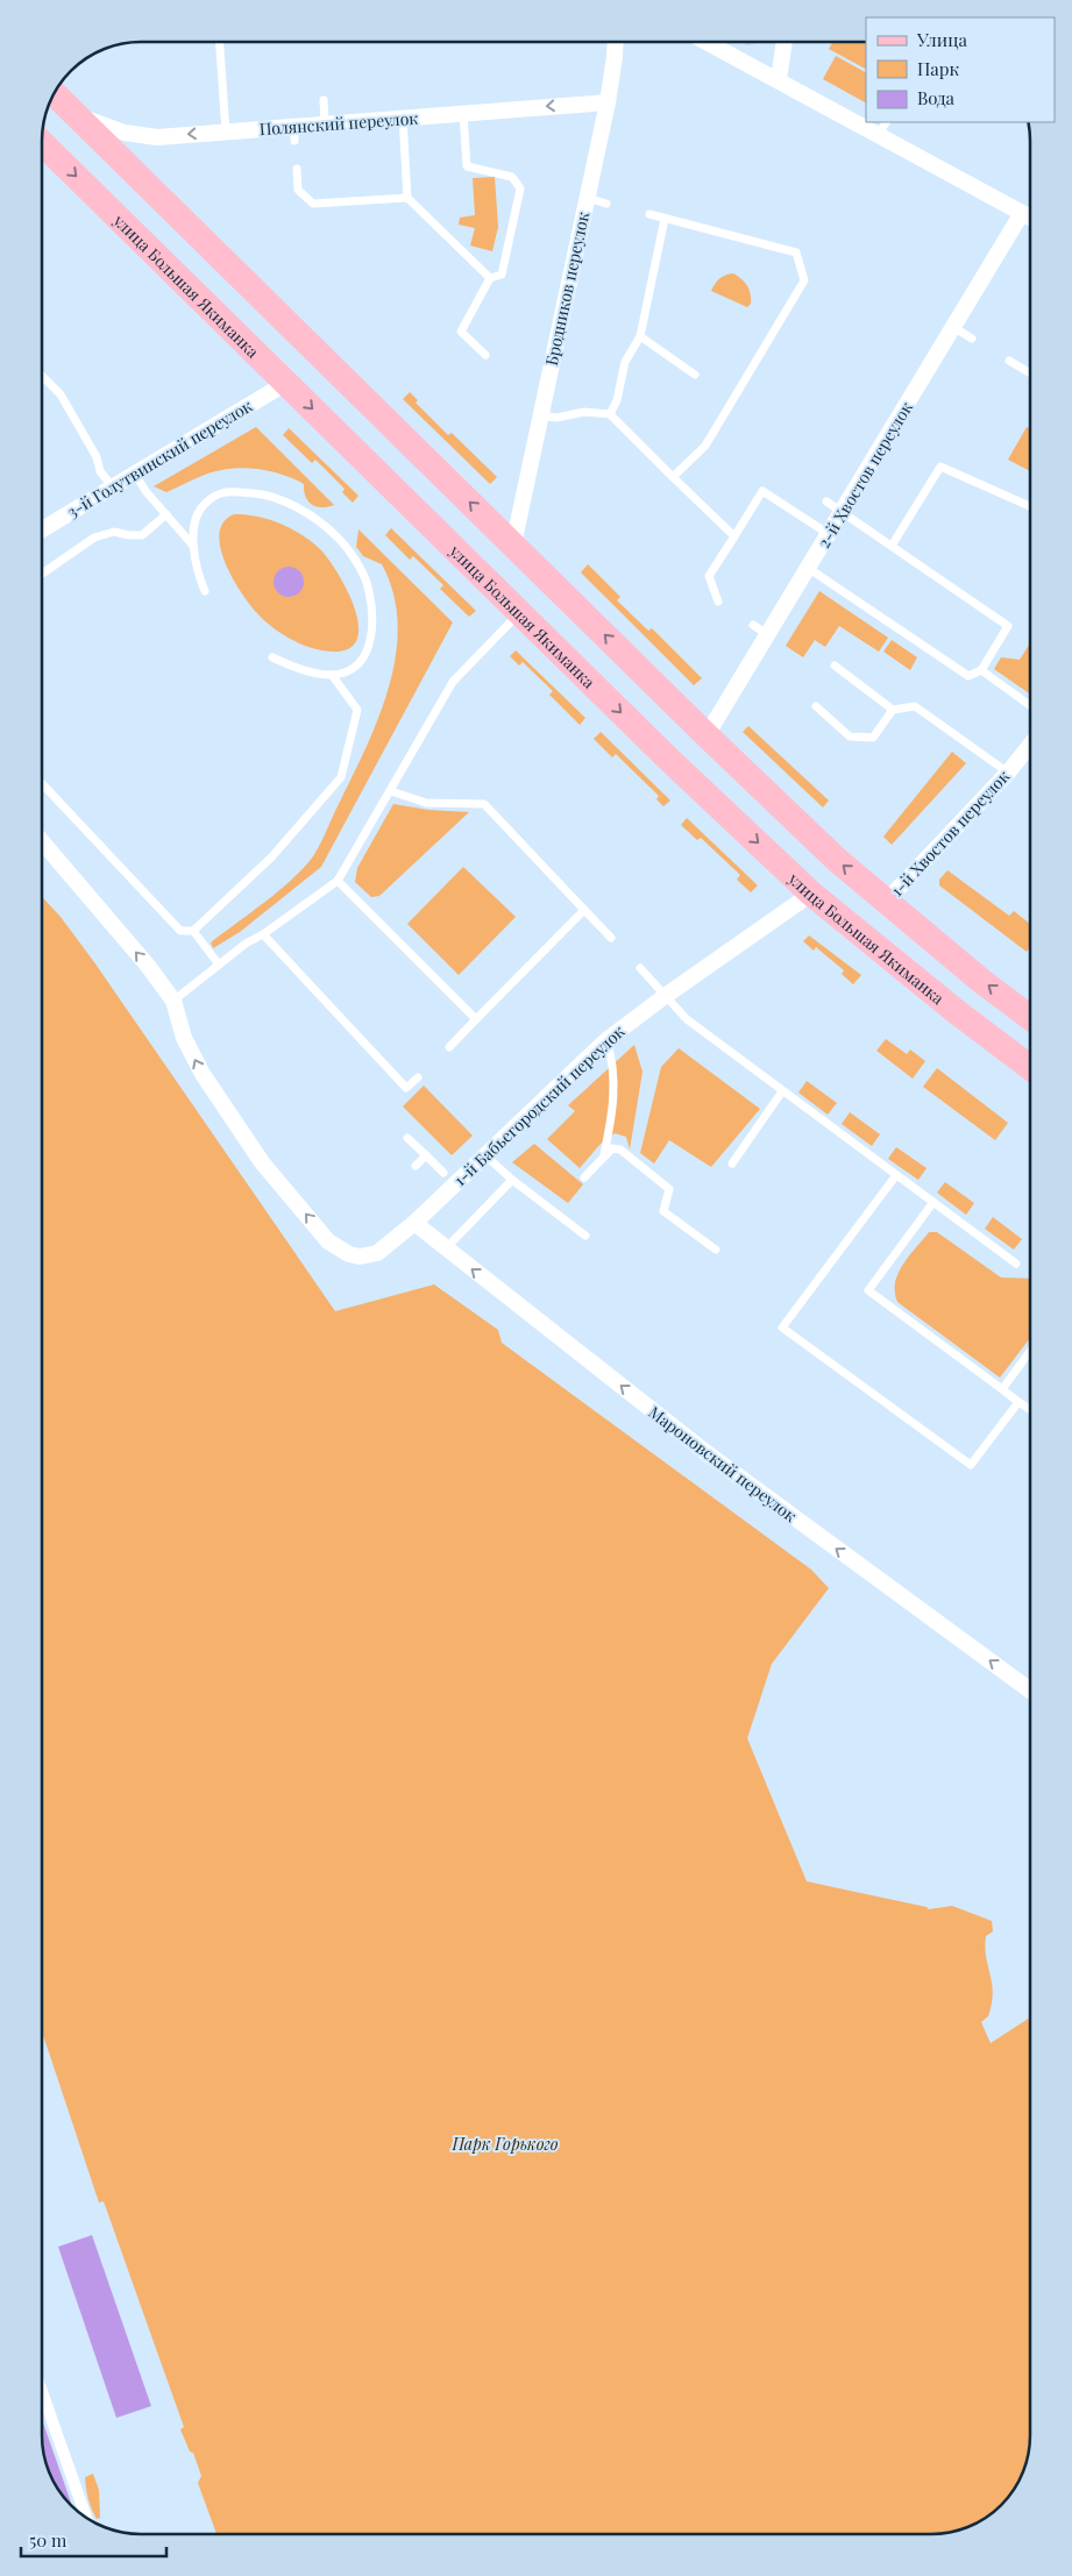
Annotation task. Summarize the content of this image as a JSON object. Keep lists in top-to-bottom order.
{
  "streets": {
    "main road": ["улица Большая Якиманка"],
    "street": [
      "Полянский переулок",
      "Бродников переулок",
      "3-й Голутвинский переулок",
      "2-й Хвостов переулок",
      "1-й Хвостов переулок",
      "1-й Бабьегородский переулок",
      "Мароновский переулок"
    ]
  },
  "crossings": [
    ["Полянский переулок", "Бродников переулок"],
    ["улица Большая Якиманка", "3-й Голутвинский переулок"],
    ["улица Большая Якиманка", "1-й Бабьегородский переулок"],
    ["1-й Бабьегородский переулок", "Мароновский переулок"]
  ],
  "one_way": ["Полянский переулок", "1-й Бабьегородский переулок", "Мароновский переулок"],
  "parks": ["Парк Горького"],
  "legend": ["Улица", "Парк", "Вода"],
  "scale_bar": "50 m"
}
